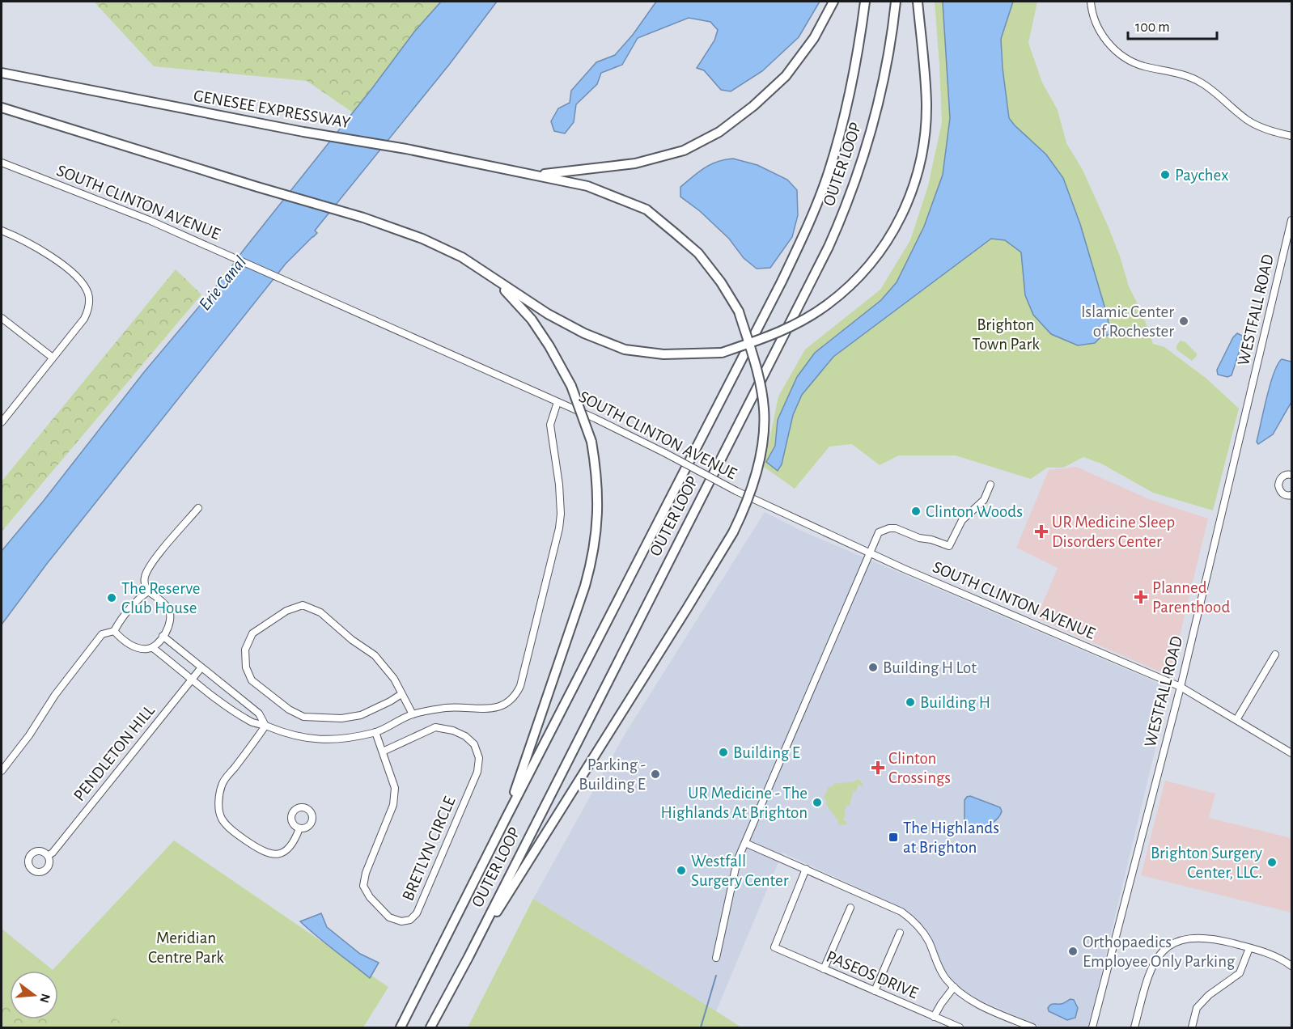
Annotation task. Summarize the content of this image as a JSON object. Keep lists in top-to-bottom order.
{
  "streets": {
    "highway": ["GENESEE EXPRESSWAY", "OUTER LOOP"],
    "street": [
      "SOUTH CLINTON AVENUE",
      "WESTFALL ROAD",
      "PENDLETON HILL",
      "BRETLYN CIRCLE",
      "PASEOS DRIVE"
    ]
  },
  "crossings": [
    ["GENESEE EXPRESSWAY", "OUTER LOOP"],
    ["SOUTH CLINTON AVENUE", "WESTFALL ROAD"]
  ],
  "water": ["Erie Canal"],
  "parks": ["Brighton Town Park", "Meridian Centre Park"],
  "places": {
    "other": [
      "Paychex",
      "Islamic Center of Rochester",
      "Clinton Woods",
      "The Reserve Club House",
      "Building H Lot",
      "Building H",
      "Building E",
      "Parking - Building E",
      "UR Medicine - The Highlands At Brighton",
      "Brighton Surgery Center, LLC.",
      "Westfall Surgery Center",
      "Orthopaedics Employee Only Parking"
    ],
    "health": ["UR Medicine Sleep Disorders Center", "Planned Parenthood", "Clinton Crossings"],
    "transit": ["The Highlands at Brighton"]
  },
  "scale_bar": "100 m",
  "north": "right"
}
